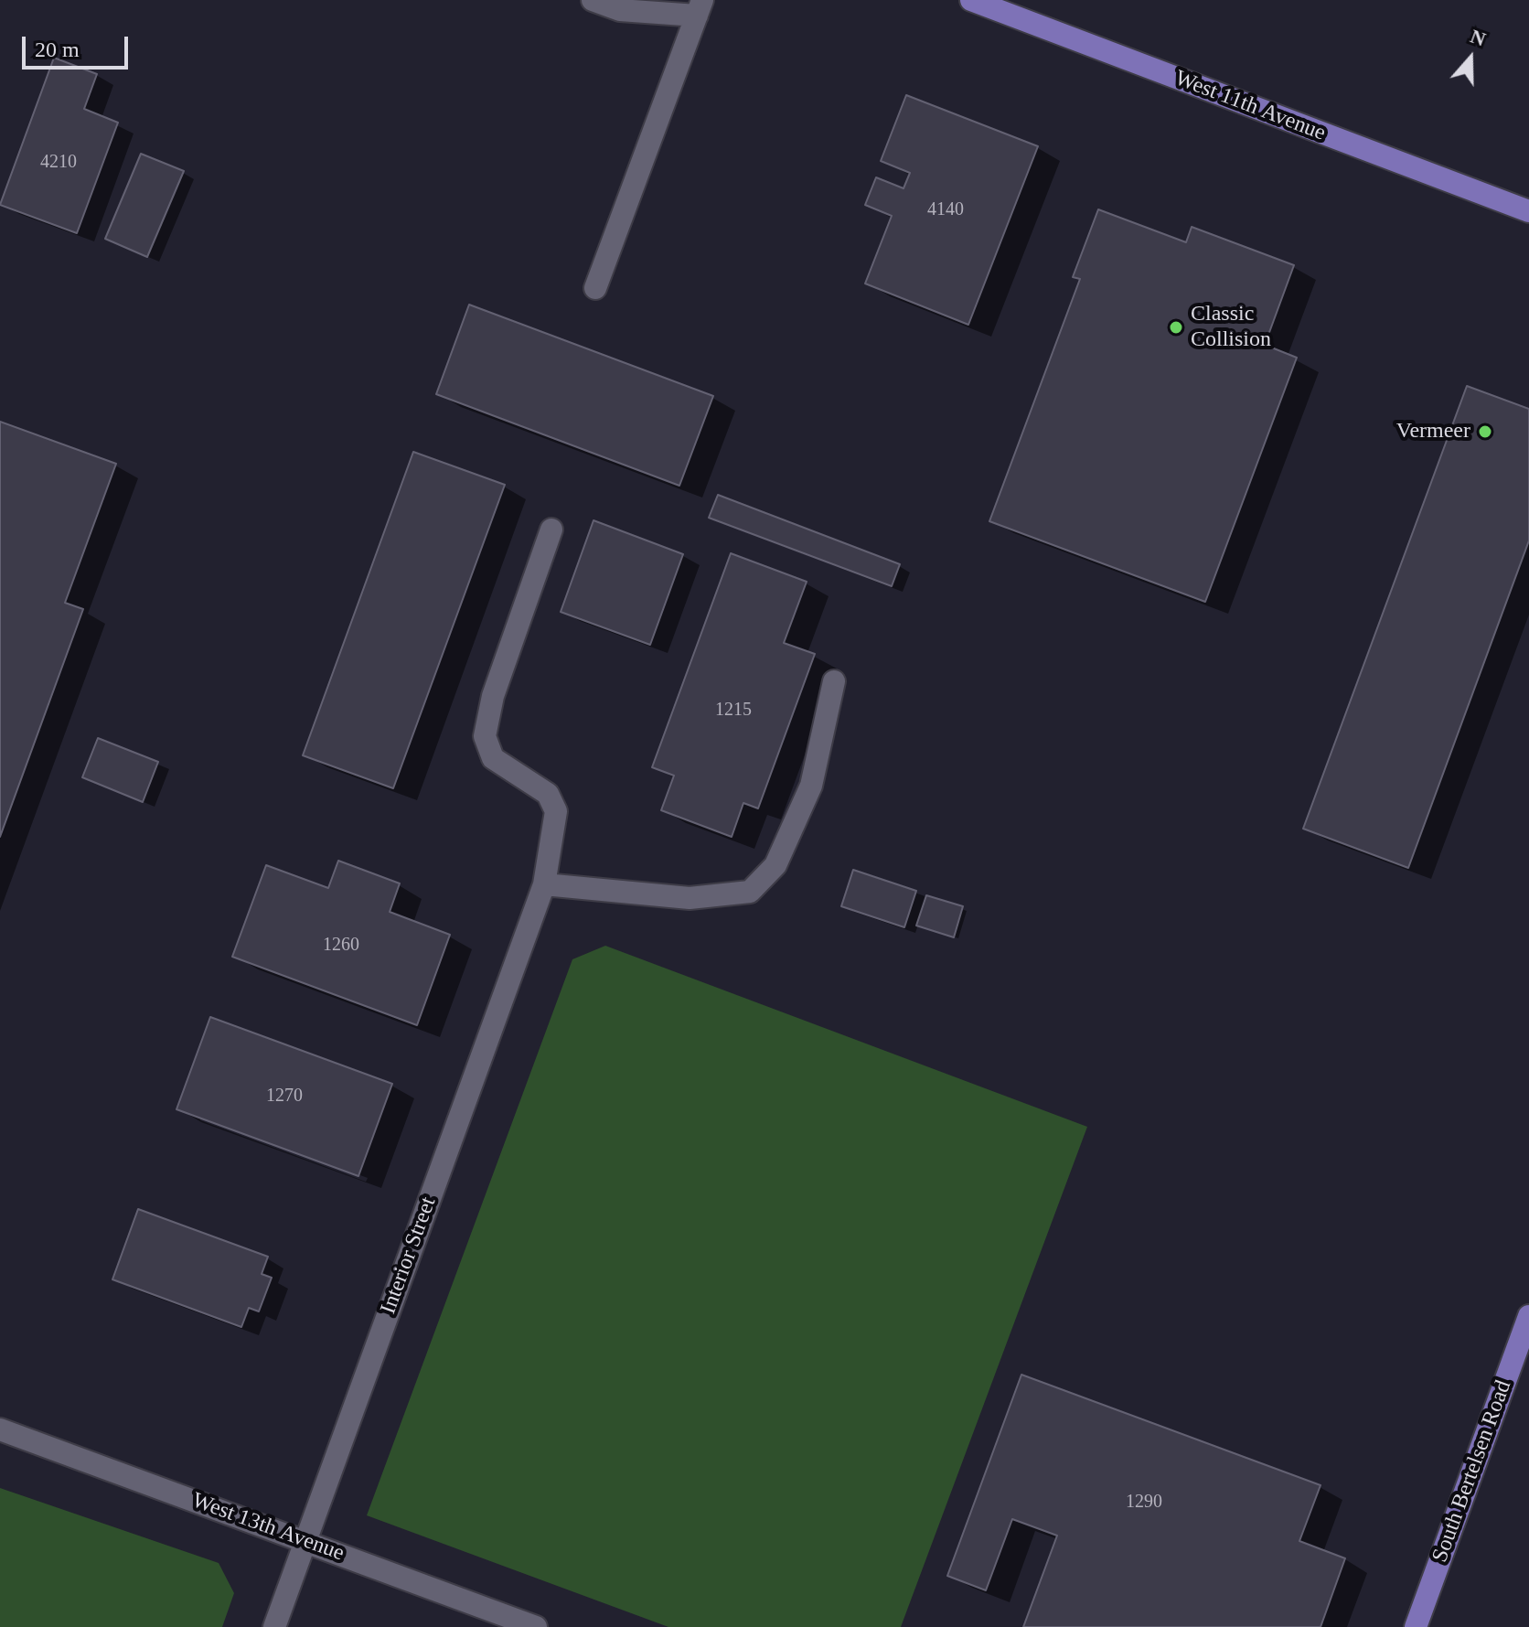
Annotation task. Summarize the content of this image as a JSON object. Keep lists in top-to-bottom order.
{
  "streets": {
    "main road": ["West 11th Avenue", "South Bertelsen Road"],
    "street": ["Interior Street", "West 13th Avenue"]
  },
  "crossings": [
    ["Interior Street", "West 13th Avenue"]
  ],
  "places": ["Classic Collision", "Vermeer"],
  "house_numbers": [
    "4210",
    "4140",
    "1215",
    "1260",
    "1270",
    "1290"
  ],
  "scale_bar": "20 m",
  "north": "top"
}
